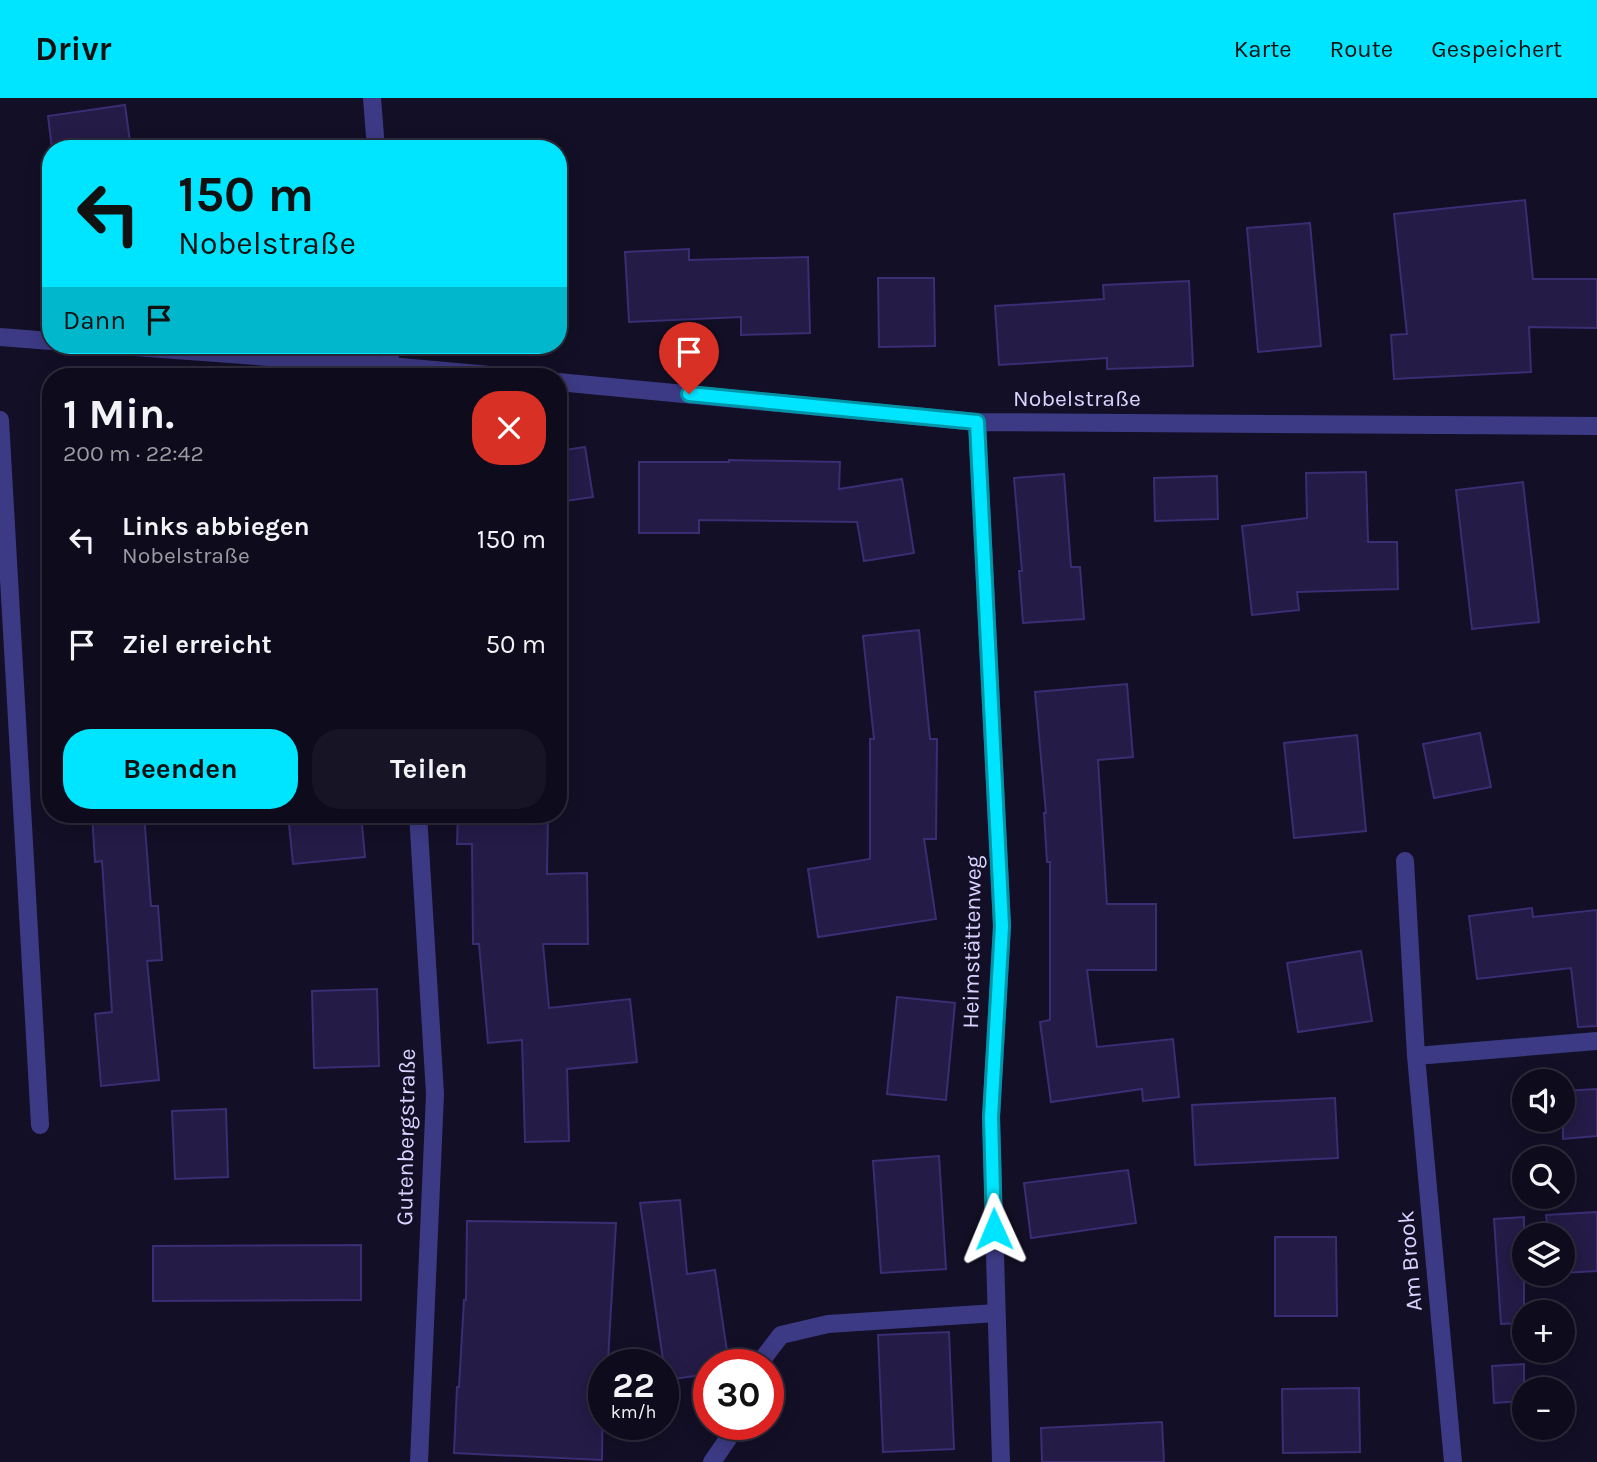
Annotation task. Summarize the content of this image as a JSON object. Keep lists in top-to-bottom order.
{
  "streets": {
    "street": [
      "Nobelstraße",
      "Heimstättenweg",
      "Gutenbergstraße",
      "Am Brook"
    ]
  },
  "crossings": [
    ["Nobelstraße", "Heimstättenweg"]
  ],
  "page": {
    "header": "Drivr",
    "nav": ["Karte", "Route", "Gespeichert"],
    "turn": ["150 m", "Nobelstraße"],
    "then": "Dann",
    "heading": ["1 Min.", "200 m · 22:42"],
    "list": [
      {
        "name": "Links abbiegen",
        "note": "Nobelstraße",
        "value": "150 m"
      },
      {
        "name": "Ziel erreicht",
        "value": "50 m"
      }
    ],
    "buttons": ["Beenden", "Teilen"],
    "map_buttons": ["+", "−"],
    "speed": "22 km/h",
    "limit": "30"
  }
}
